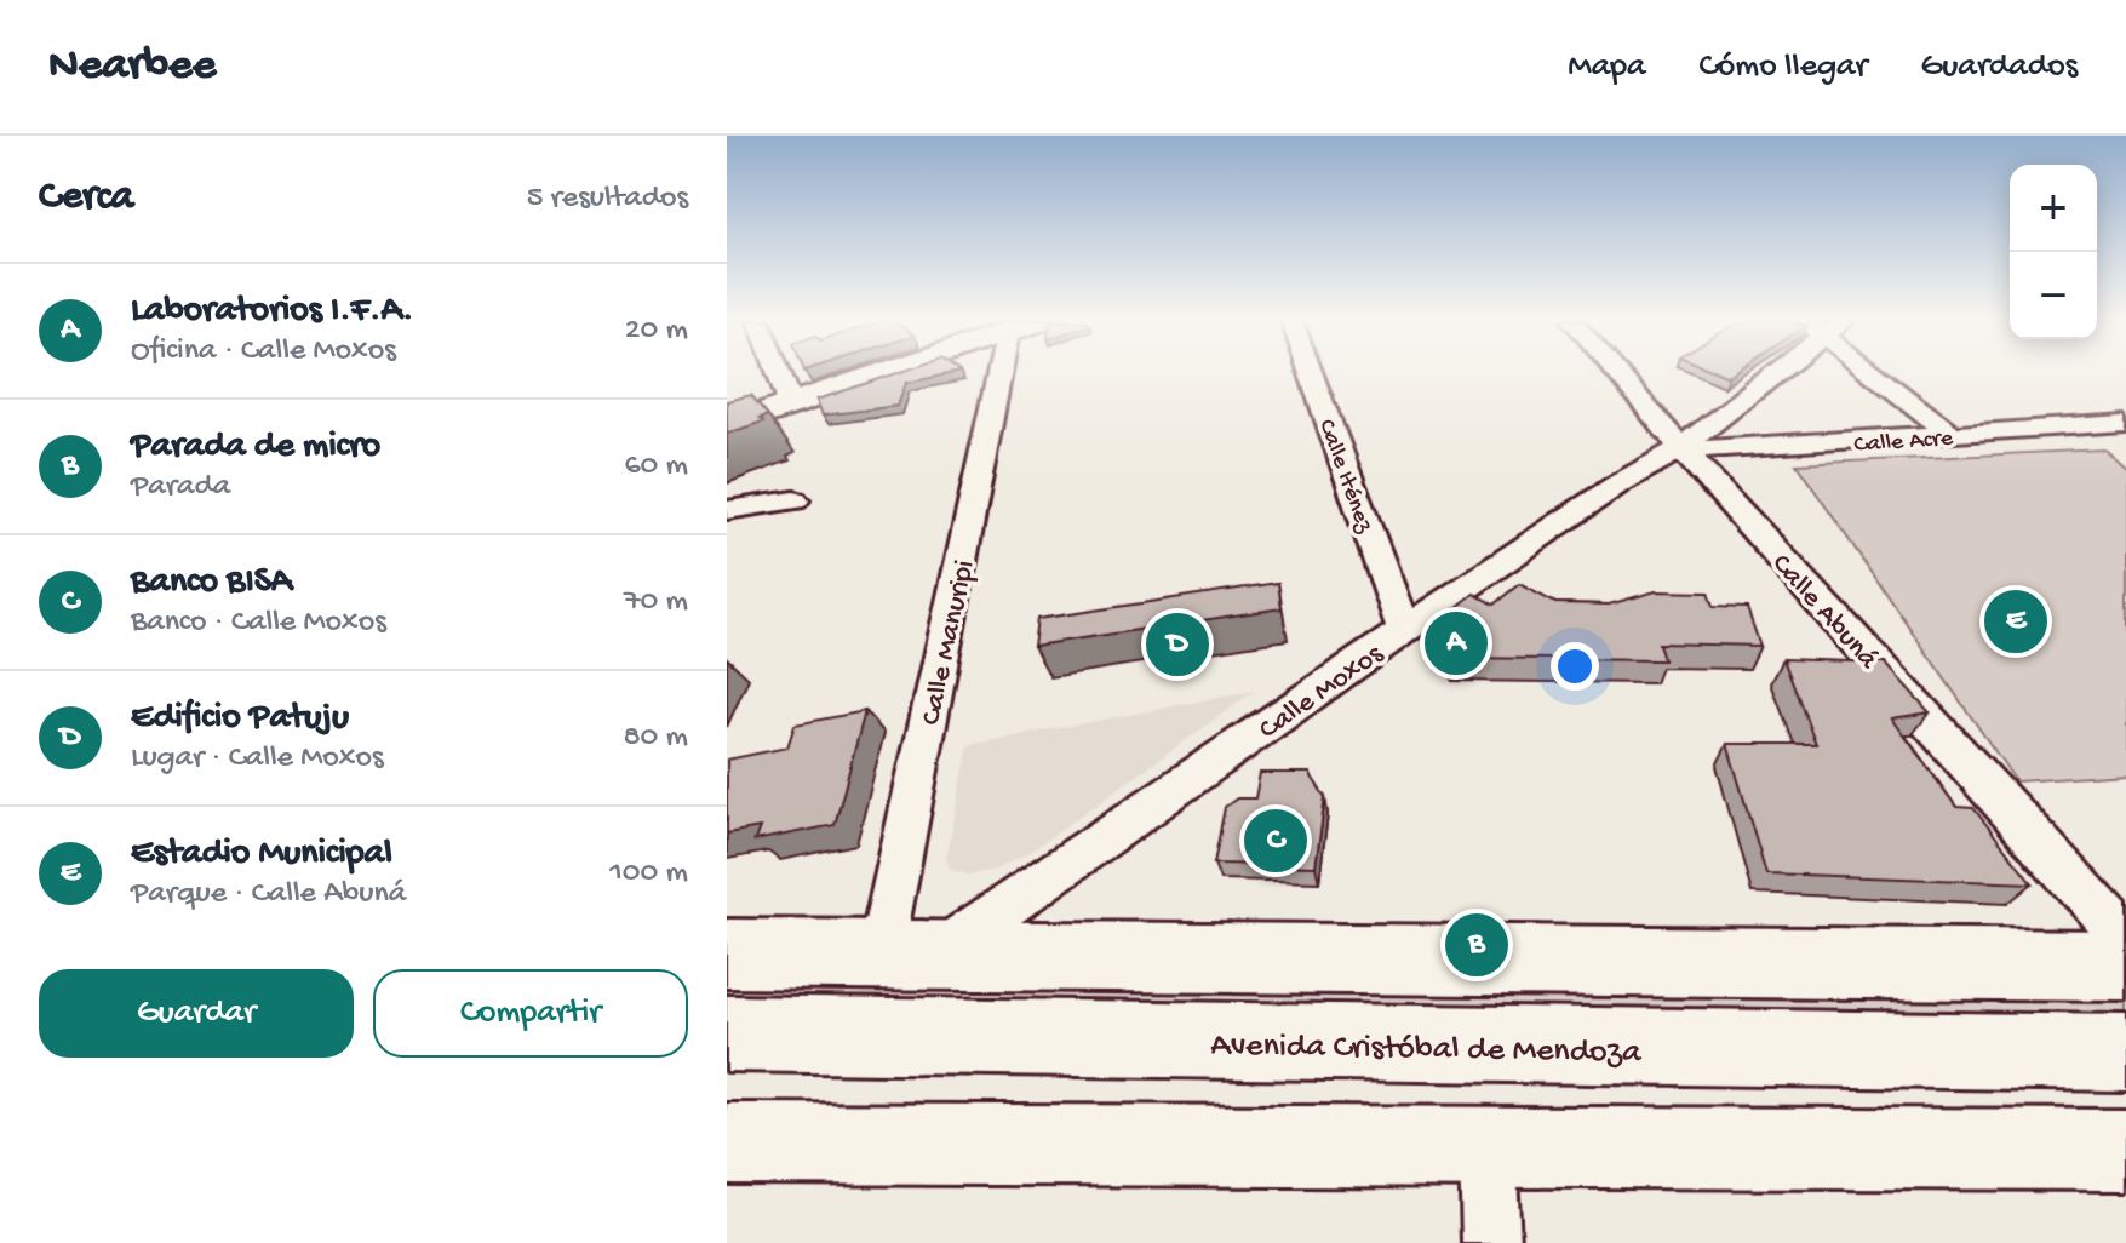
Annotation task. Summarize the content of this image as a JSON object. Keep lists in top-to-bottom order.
{
  "streets": {
    "main road": ["Avenida Cristóbal de Mendoza"],
    "street": [
      "Calle Acre",
      "Calle Iténez",
      "Calle Abuná",
      "Calle Manuripi",
      "Calle Moxos"
    ]
  },
  "crossings": [
    ["Calle Acre", "Calle Abuná"],
    ["Calle Acre", "Calle Moxos"],
    ["Calle Iténez", "Calle Moxos"],
    ["Calle Abuná", "Calle Moxos"],
    ["Calle Manuripi", "Calle Moxos"]
  ],
  "page": {
    "header": "Nearbee",
    "nav": ["Mapa", "Cómo llegar", "Guardados"],
    "heading": ["Cerca", "5 resultados"],
    "map_buttons": ["+", "−"],
    "list": [
      {
        "mark": "A",
        "name": "Laboratorios I.F.A.",
        "note": "Oficina · Calle Moxos",
        "value": "20 m"
      },
      {
        "mark": "B",
        "name": "Parada de micro",
        "note": "Parada",
        "value": "60 m"
      },
      {
        "mark": "C",
        "name": "Banco BISA",
        "note": "Banco · Calle Moxos",
        "value": "70 m"
      },
      {
        "mark": "D",
        "name": "Edificio Patuju",
        "note": "Lugar · Calle Moxos",
        "value": "80 m"
      },
      {
        "mark": "E",
        "name": "Estadio Municipal",
        "note": "Parque · Calle Abuná",
        "value": "100 m"
      }
    ],
    "pins": [
      "E",
      "A",
      "D",
      "C",
      "B"
    ],
    "buttons": ["Guardar", "Compartir"]
  }
}
